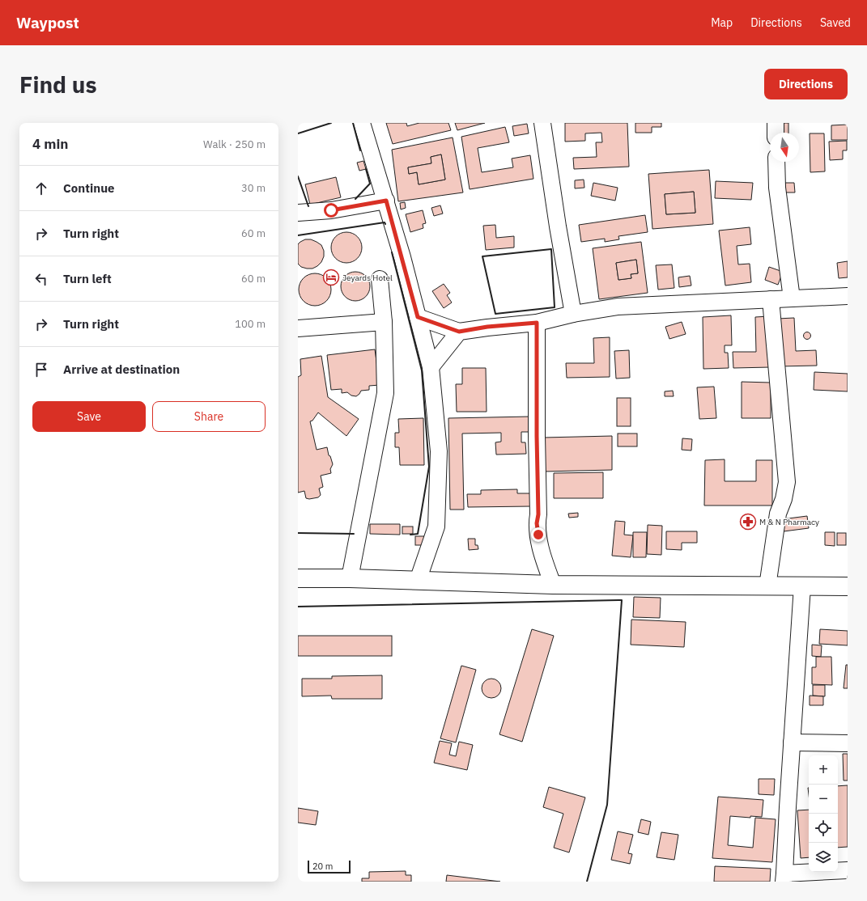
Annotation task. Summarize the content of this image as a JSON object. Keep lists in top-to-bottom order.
{
  "places": {
    "hotel": ["Jeyards Hotel"],
    "pharmacy": ["M & N Pharmacy"]
  },
  "scale_bar": "20 m",
  "north": "bottom",
  "page": {
    "header": "Waypost",
    "nav": ["Map", "Directions", "Saved"],
    "buttons": [
      "Directions",
      ["Save", "Share"]
    ],
    "title": "Find us",
    "heading": ["4 min", "Walk · 250 m"],
    "list": [
      ["Continue", "30 m"],
      ["Turn right", "60 m"],
      ["Turn left", "60 m"],
      ["Turn right", "100 m"],
      "Arrive at destination"
    ],
    "map_buttons": ["+", "−"],
    "scale": "20 m"
  }
}
